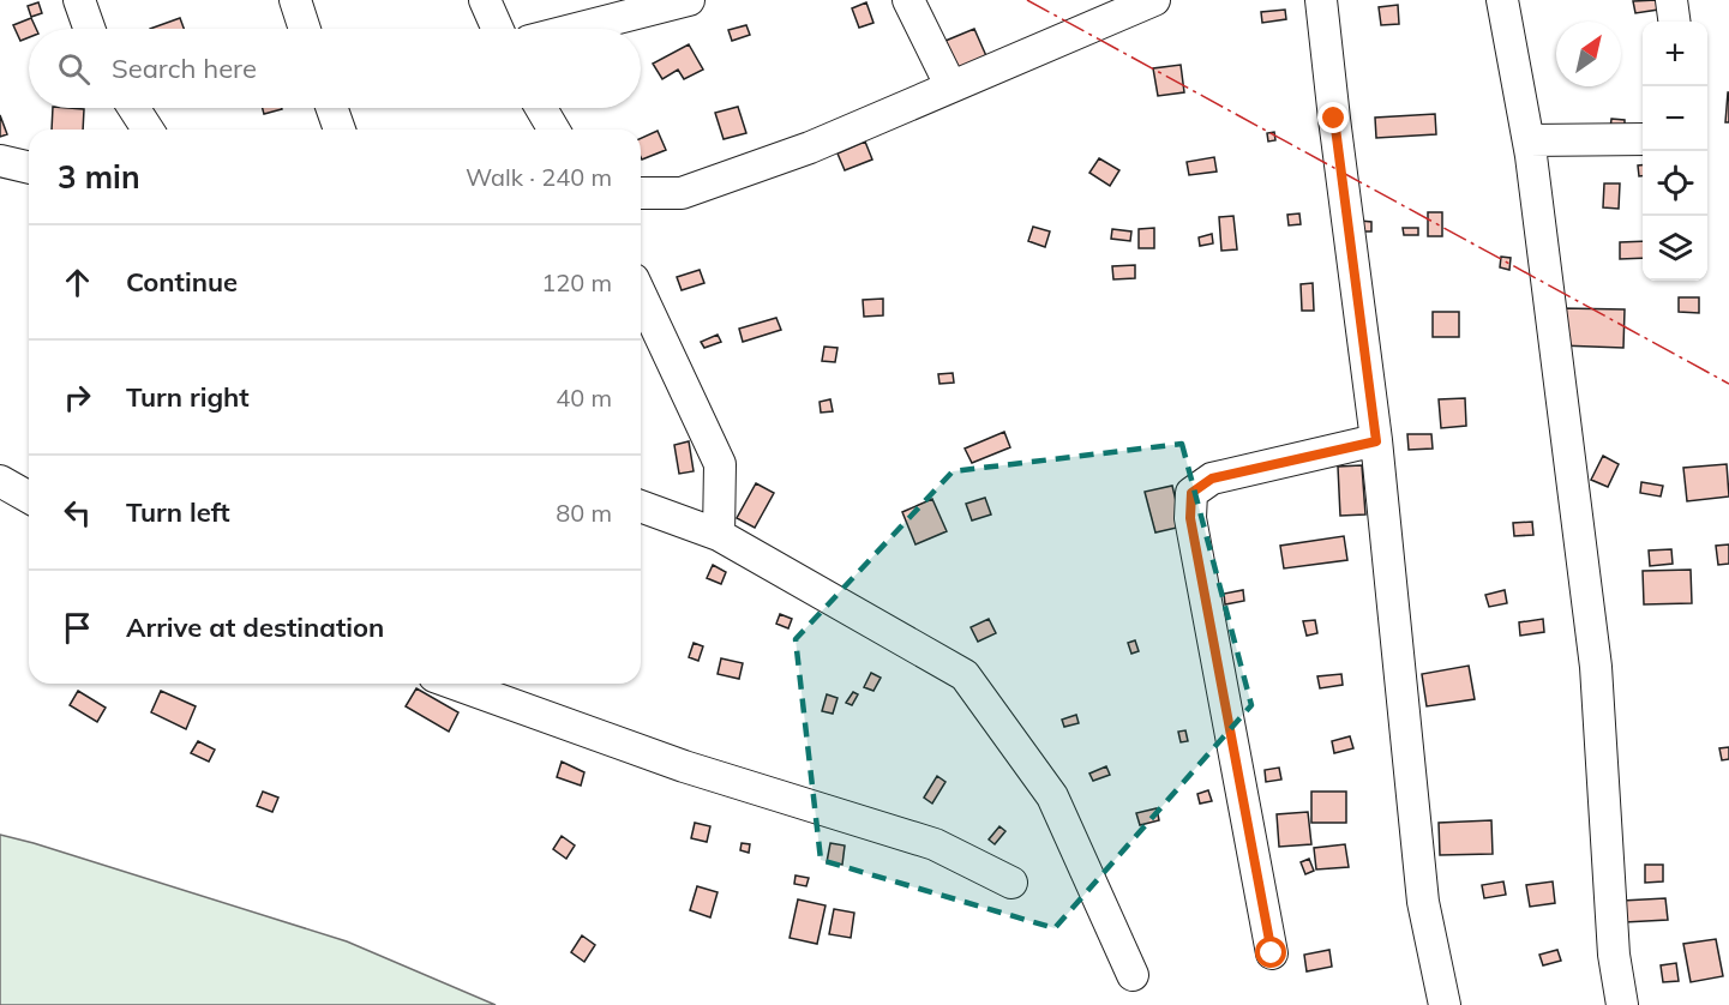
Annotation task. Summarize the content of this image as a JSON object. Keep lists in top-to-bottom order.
{
  "north": "top right",
  "page": {
    "map_buttons": ["+", "−"],
    "search": "Search here",
    "heading": ["3 min", "Walk · 240 m"],
    "list": [
      ["Continue", "120 m"],
      ["Turn right", "40 m"],
      ["Turn left", "80 m"],
      "Arrive at destination"
    ]
  }
}
